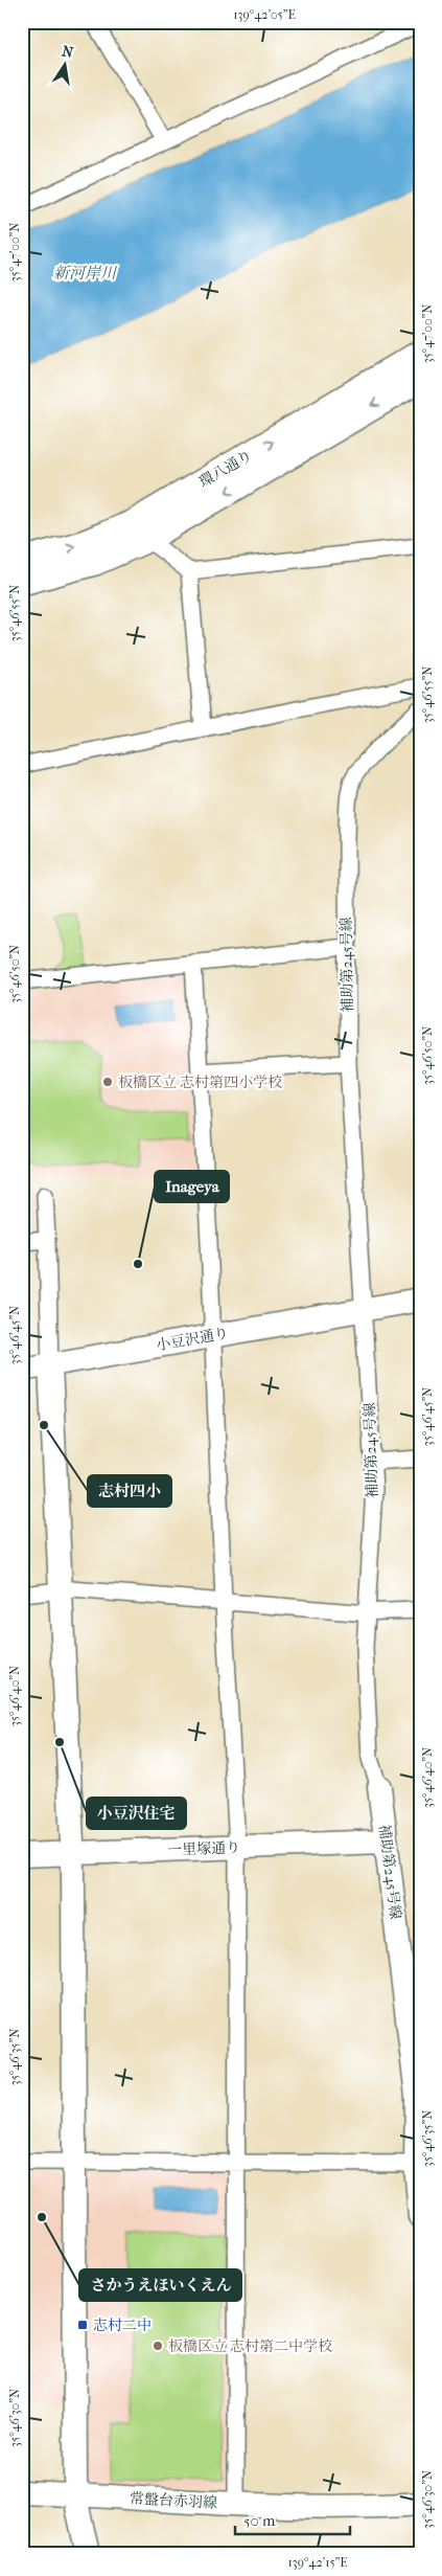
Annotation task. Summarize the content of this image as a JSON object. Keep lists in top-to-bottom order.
{
  "streets": {
    "main road": ["環八通り"],
    "street": [
      "補助第245号線",
      "小豆沢通り",
      "一里塚通り",
      "常盤台赤羽線"
    ]
  },
  "crossings": [
    ["補助第245号線", "小豆沢通り"],
    ["補助第245号線", "一里塚通り"]
  ],
  "water": ["新河岸川"],
  "places": {
    "other": [
      "板橋区立 志村第四小学校",
      "Inageya",
      "志村四小",
      "小豆沢住宅",
      "さかうえほいくえん",
      "板橋区立 志村第二中学校"
    ],
    "transit": ["志村二中"]
  },
  "scale_bar": "50 m",
  "north": "top",
  "coordinates": [
    "139°42'05\"E",
    "35°47'00\"N",
    "35°46'55\"N",
    "35°46'50\"N",
    "35°46'45\"N",
    "35°46'40\"N",
    "35°46'35\"N",
    "35°46'30\"N",
    "139°42'15\"E"
  ]
}
